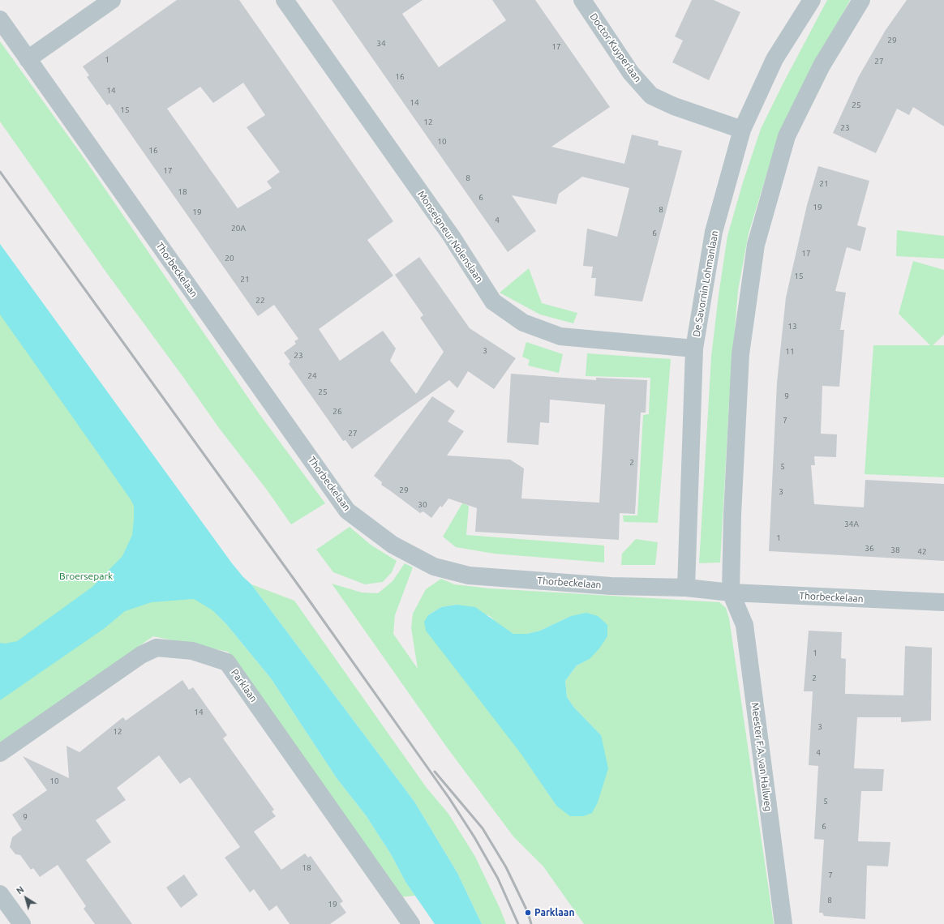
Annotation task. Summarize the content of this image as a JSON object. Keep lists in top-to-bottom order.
{
  "streets": {
    "street": [
      "Doctor Kuyperlaan",
      "Monseigneur Nolenslaan",
      "Thorbeckelaan",
      "De Savornin Lohmanlaan",
      "Parklaan",
      "Meester F.A. van Hallweg"
    ]
  },
  "crossings": [
    ["Doctor Kuyperlaan", "De Savornin Lohmanlaan"],
    ["Monseigneur Nolenslaan", "De Savornin Lohmanlaan"],
    ["Thorbeckelaan", "De Savornin Lohmanlaan"],
    ["Thorbeckelaan", "Meester F.A. van Hallweg"]
  ],
  "parks": ["Broersepark"],
  "places": ["Parklaan"],
  "house_numbers": [
    "29",
    "34",
    "17",
    "1",
    "27",
    "16",
    "14",
    "14",
    "25",
    "15",
    "12",
    "23",
    "10",
    "16",
    "17",
    "8",
    "21",
    "18",
    "6",
    "19",
    "8",
    "19",
    "4",
    "20A",
    "6",
    "17",
    "20",
    "15",
    "21",
    "22",
    "13",
    "3",
    "11",
    "23",
    "24",
    "25",
    "9",
    "26",
    "7",
    "27",
    "2",
    "5",
    "29",
    "3",
    "30",
    "34A",
    "1",
    "36",
    "38",
    "42",
    "1",
    "2",
    "14",
    "3",
    "12",
    "4",
    "10",
    "5",
    "9",
    "6",
    "18",
    "7",
    "8",
    "19"
  ],
  "north": "top left"
}
